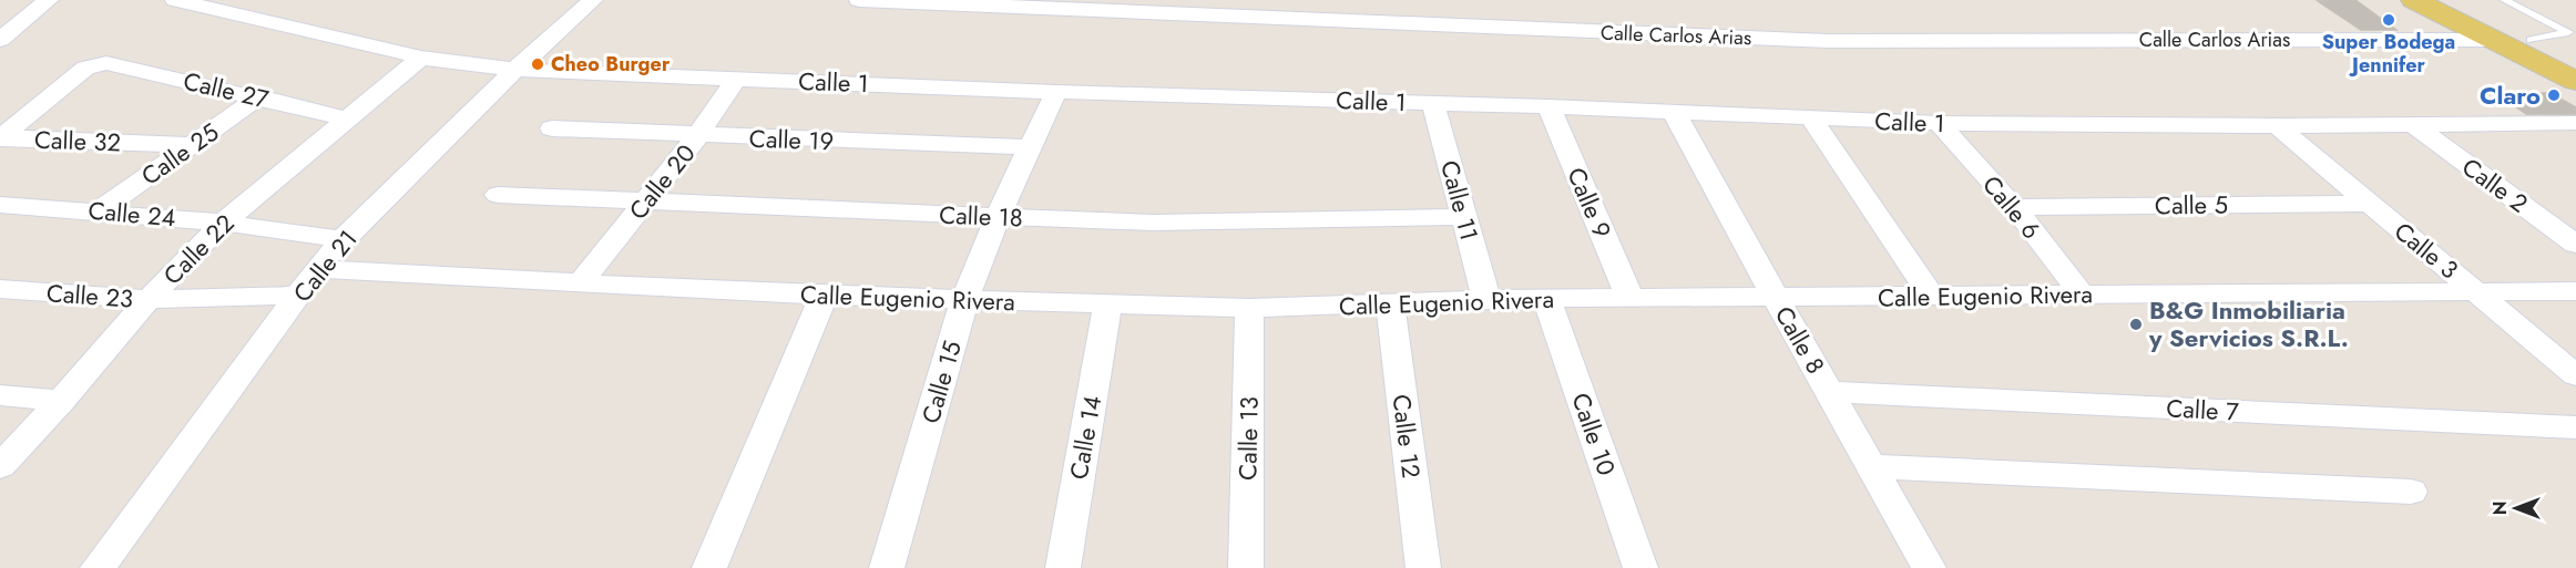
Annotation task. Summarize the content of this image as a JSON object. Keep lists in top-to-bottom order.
{
  "streets": {
    "street": [
      "Calle Carlos Arias",
      "Calle 1",
      "Calle 27",
      "Calle 19",
      "Calle 32",
      "Calle 25",
      "Calle 20",
      "Calle 2",
      "Calle 11",
      "Calle 9",
      "Calle 5",
      "Calle 6",
      "Calle 24",
      "Calle 18",
      "Calle 22",
      "Calle 3",
      "Calle 21",
      "Calle 23",
      "Calle Eugenio Rivera",
      "Calle 8",
      "Calle 15",
      "Calle 7",
      "Calle 10",
      "Calle 12",
      "Calle 14",
      "Calle 13"
    ]
  },
  "crossings": [
    ["Calle 1", "Calle 20"],
    ["Calle 1", "Calle 2"],
    ["Calle 1", "Calle 11"],
    ["Calle 1", "Calle 9"],
    ["Calle 1", "Calle 6"],
    ["Calle 1", "Calle 22"],
    ["Calle 1", "Calle 3"],
    ["Calle 1", "Calle 21"],
    ["Calle 1", "Calle 8"],
    ["Calle 1", "Calle 15"],
    ["Calle 27", "Calle 32"],
    ["Calle 27", "Calle 25"],
    ["Calle 27", "Calle 22"],
    ["Calle 19", "Calle 20"],
    ["Calle 19", "Calle 15"],
    ["Calle 32", "Calle 25"],
    ["Calle 25", "Calle 24"],
    ["Calle 20", "Calle 18"],
    ["Calle 20", "Calle Eugenio Rivera"],
    ["Calle 11", "Calle 18"],
    ["Calle 11", "Calle Eugenio Rivera"],
    ["Calle 9", "Calle Eugenio Rivera"],
    ["Calle 5", "Calle 6"],
    ["Calle 5", "Calle 3"],
    ["Calle 6", "Calle Eugenio Rivera"],
    ["Calle 24", "Calle 22"],
    ["Calle 24", "Calle 21"],
    ["Calle 18", "Calle 15"],
    ["Calle 22", "Calle 23"],
    ["Calle 3", "Calle Eugenio Rivera"],
    ["Calle 21", "Calle 23"],
    ["Calle 21", "Calle Eugenio Rivera"],
    ["Calle Eugenio Rivera", "Calle 8"],
    ["Calle Eugenio Rivera", "Calle 15"],
    ["Calle Eugenio Rivera", "Calle 10"],
    ["Calle Eugenio Rivera", "Calle 12"],
    ["Calle Eugenio Rivera", "Calle 14"],
    ["Calle Eugenio Rivera", "Calle 13"],
    ["Calle 8", "Calle 7"]
  ],
  "places": [
    "Super Bodega Jennifer",
    "Cheo Burger",
    "Claro",
    "B&G Inmobiliaria y Servicios S.R.L."
  ],
  "north": "left"
}
